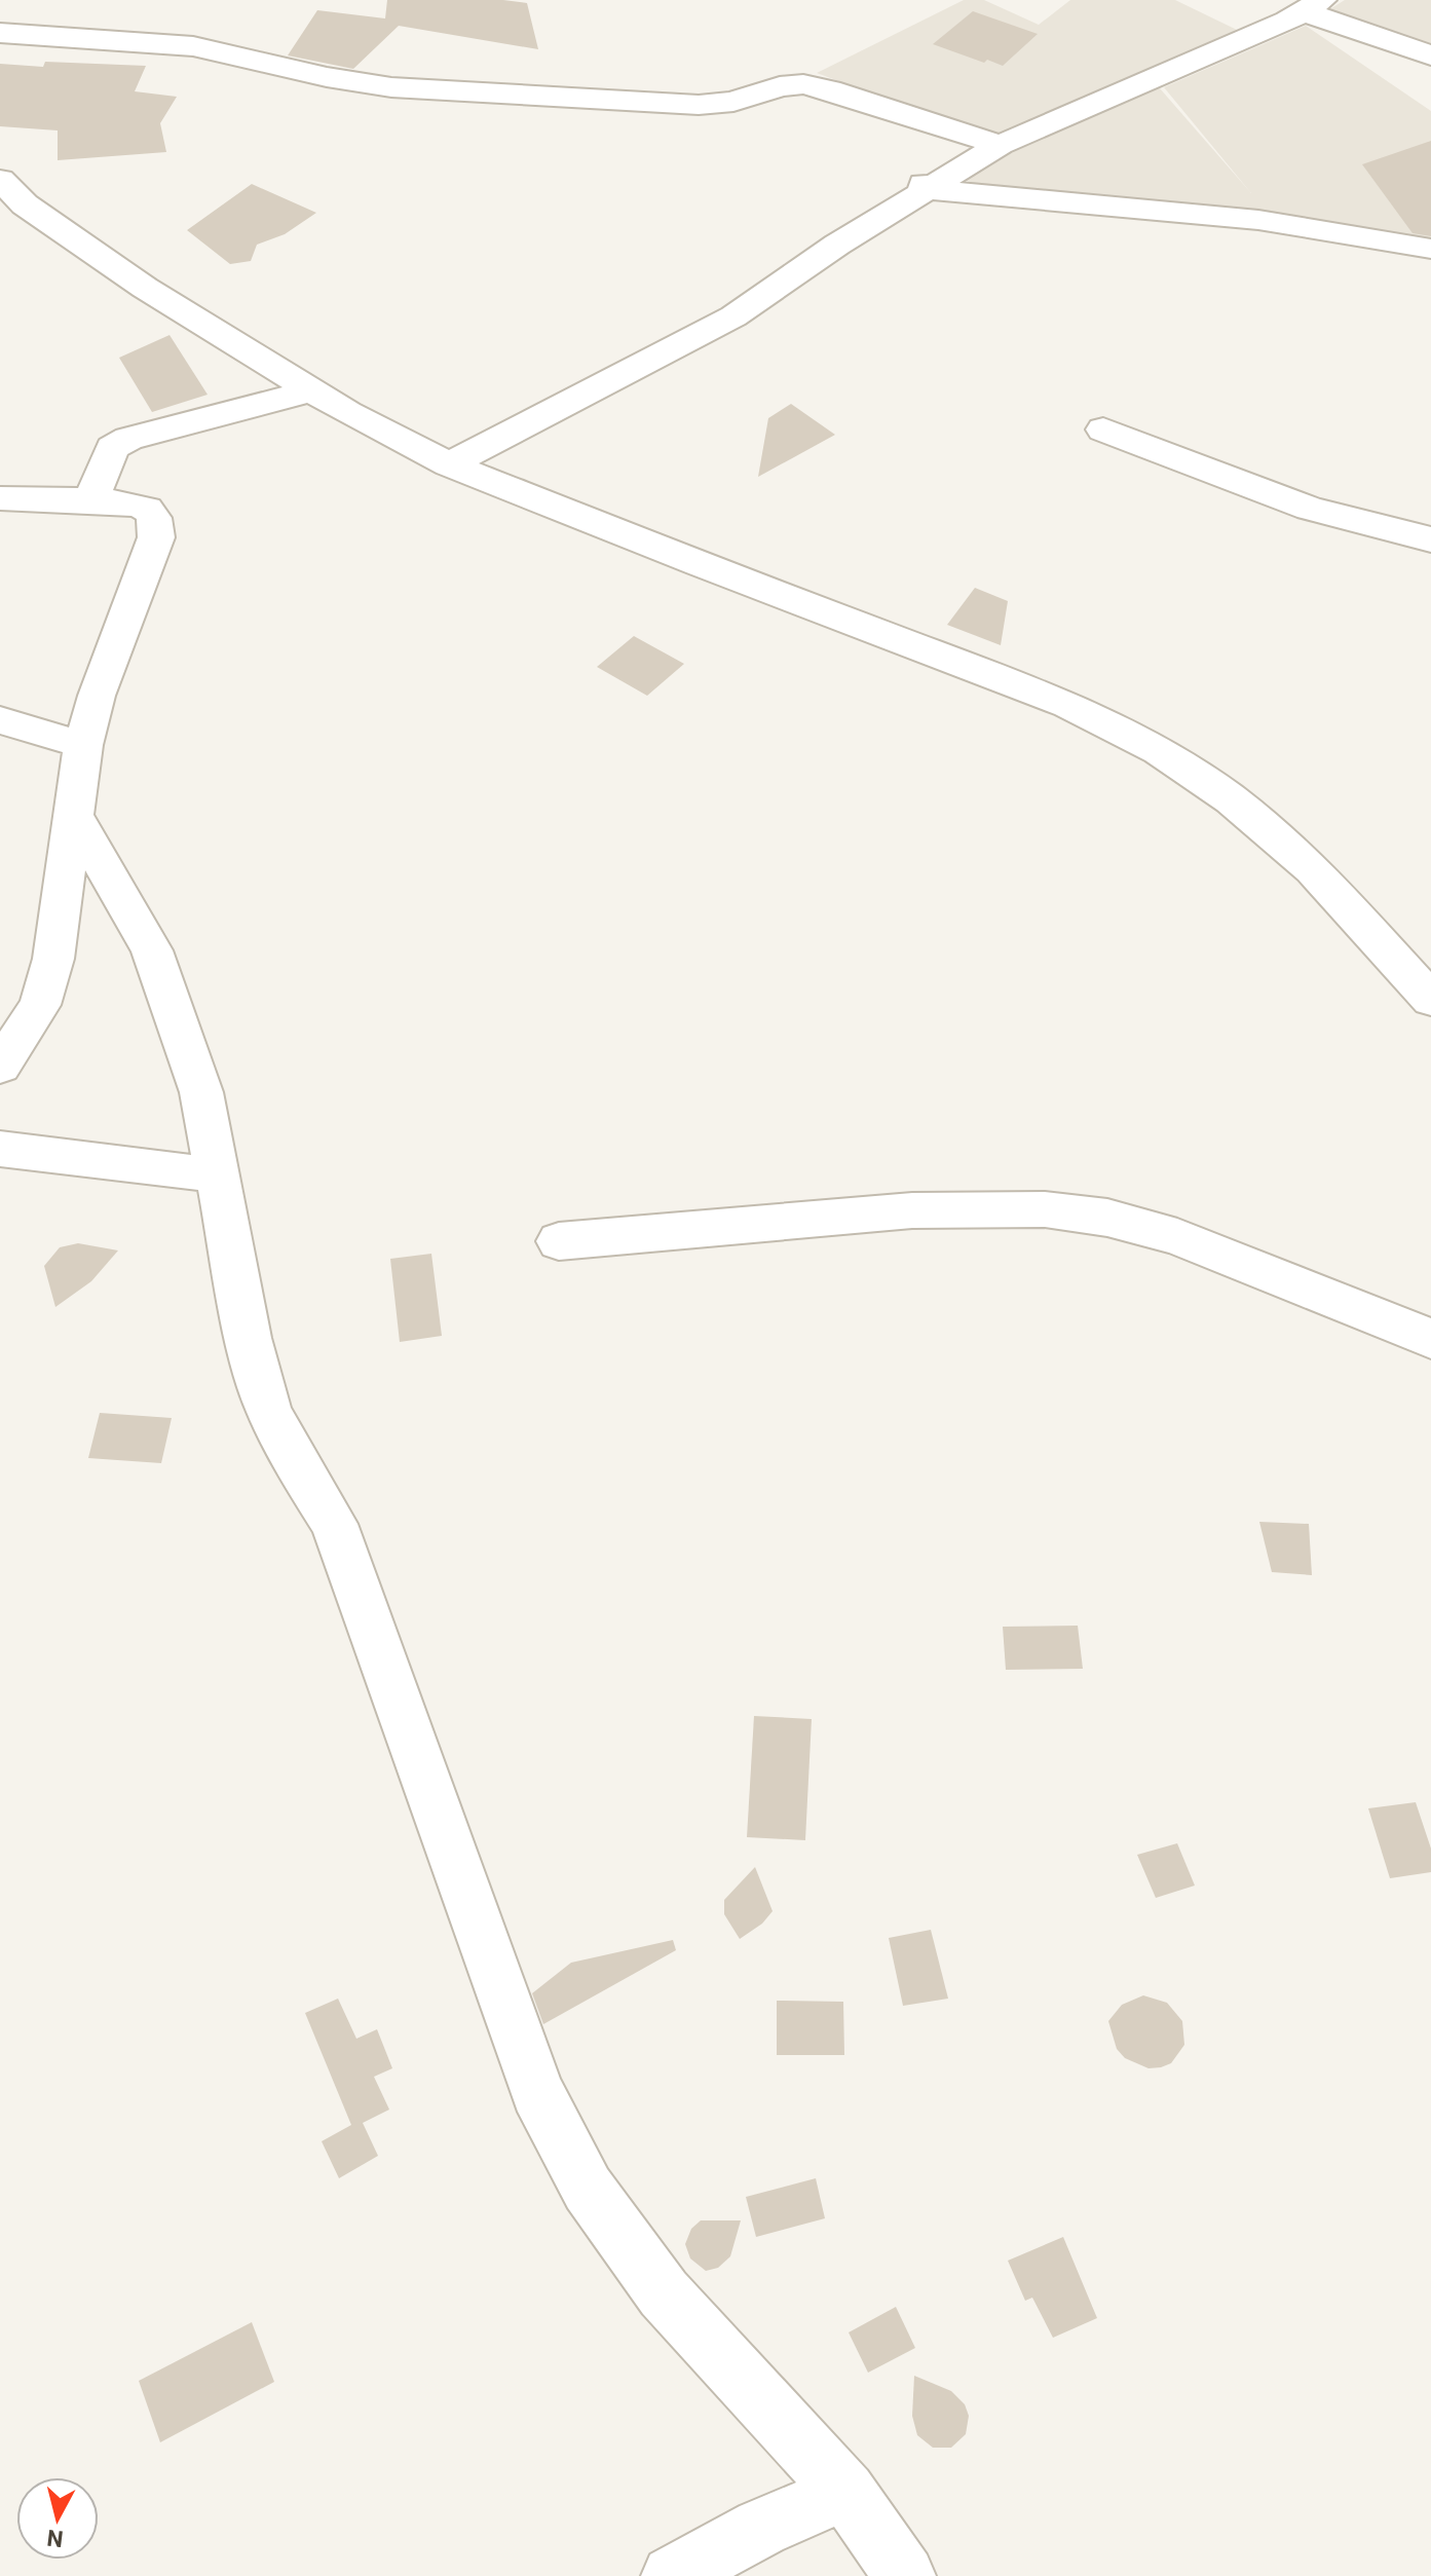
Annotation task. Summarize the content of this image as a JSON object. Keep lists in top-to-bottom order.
{
  "north": "bottom"
}
